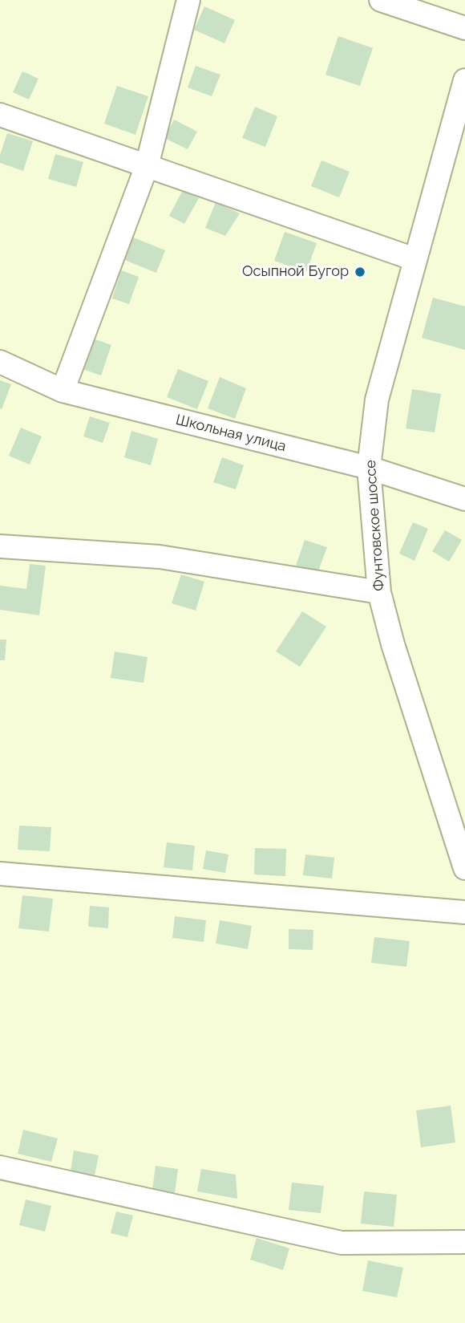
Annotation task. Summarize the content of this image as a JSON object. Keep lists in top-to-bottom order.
{
  "streets": {
    "street": ["Школьная улица", "Фунтовское шоссе"]
  },
  "crossings": [
    ["Школьная улица", "Фунтовское шоссе"]
  ],
  "places": ["Осыпной Бугор"]
}
